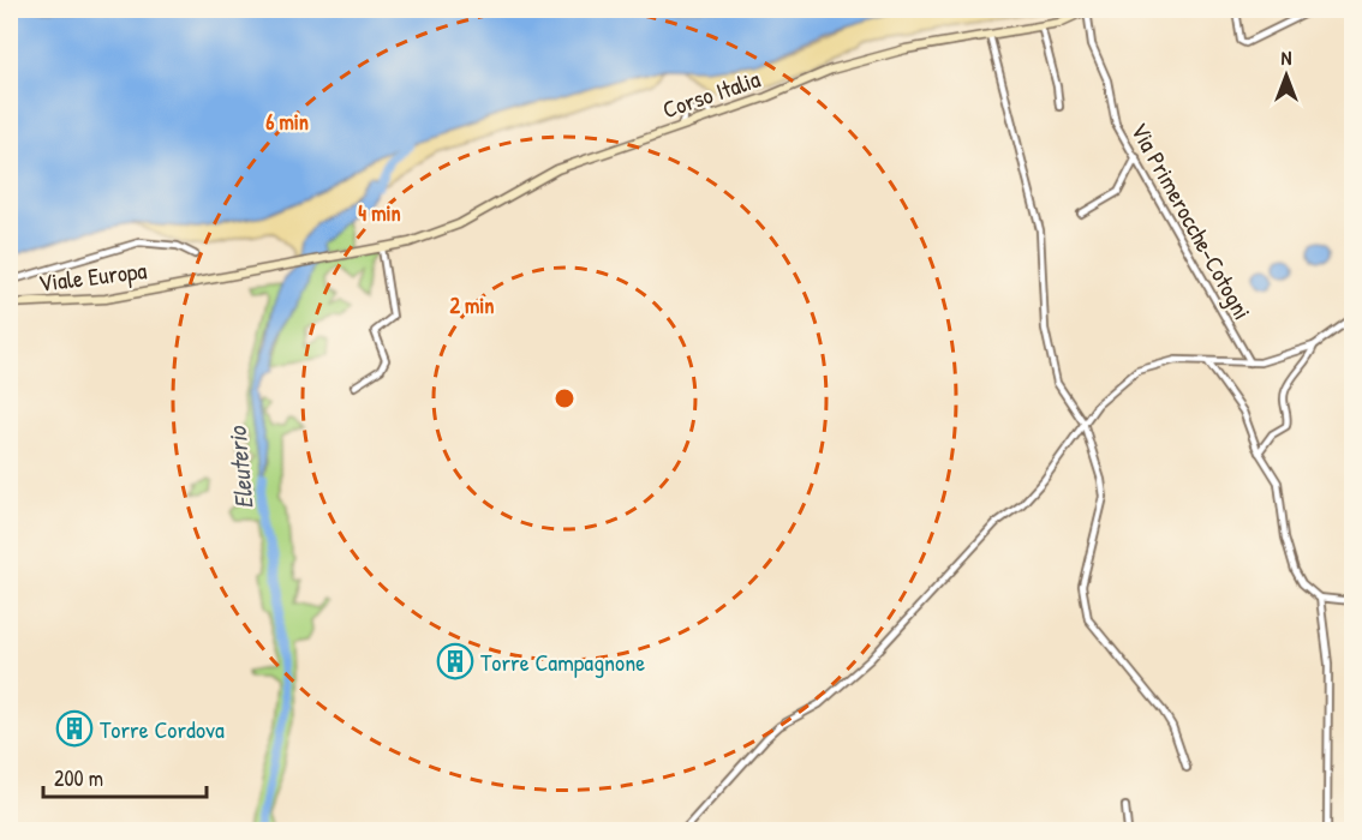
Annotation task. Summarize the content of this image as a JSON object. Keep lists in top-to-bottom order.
{
  "streets": {
    "street": ["Corso Italia", "Via Primerocche-Cotogni", "Viale Europa"]
  },
  "crossings": [
    ["Corso Italia", "Via Primerocche-Cotogni"],
    ["Corso Italia", "Viale Europa"]
  ],
  "water": ["Eleuterio"],
  "places": {
    "building": ["Torre Campagnone", "Torre Cordova"]
  },
  "scale_bar": "200 m",
  "north": "top",
  "rings": ["6 min", "4 min", "2 min"]
}
